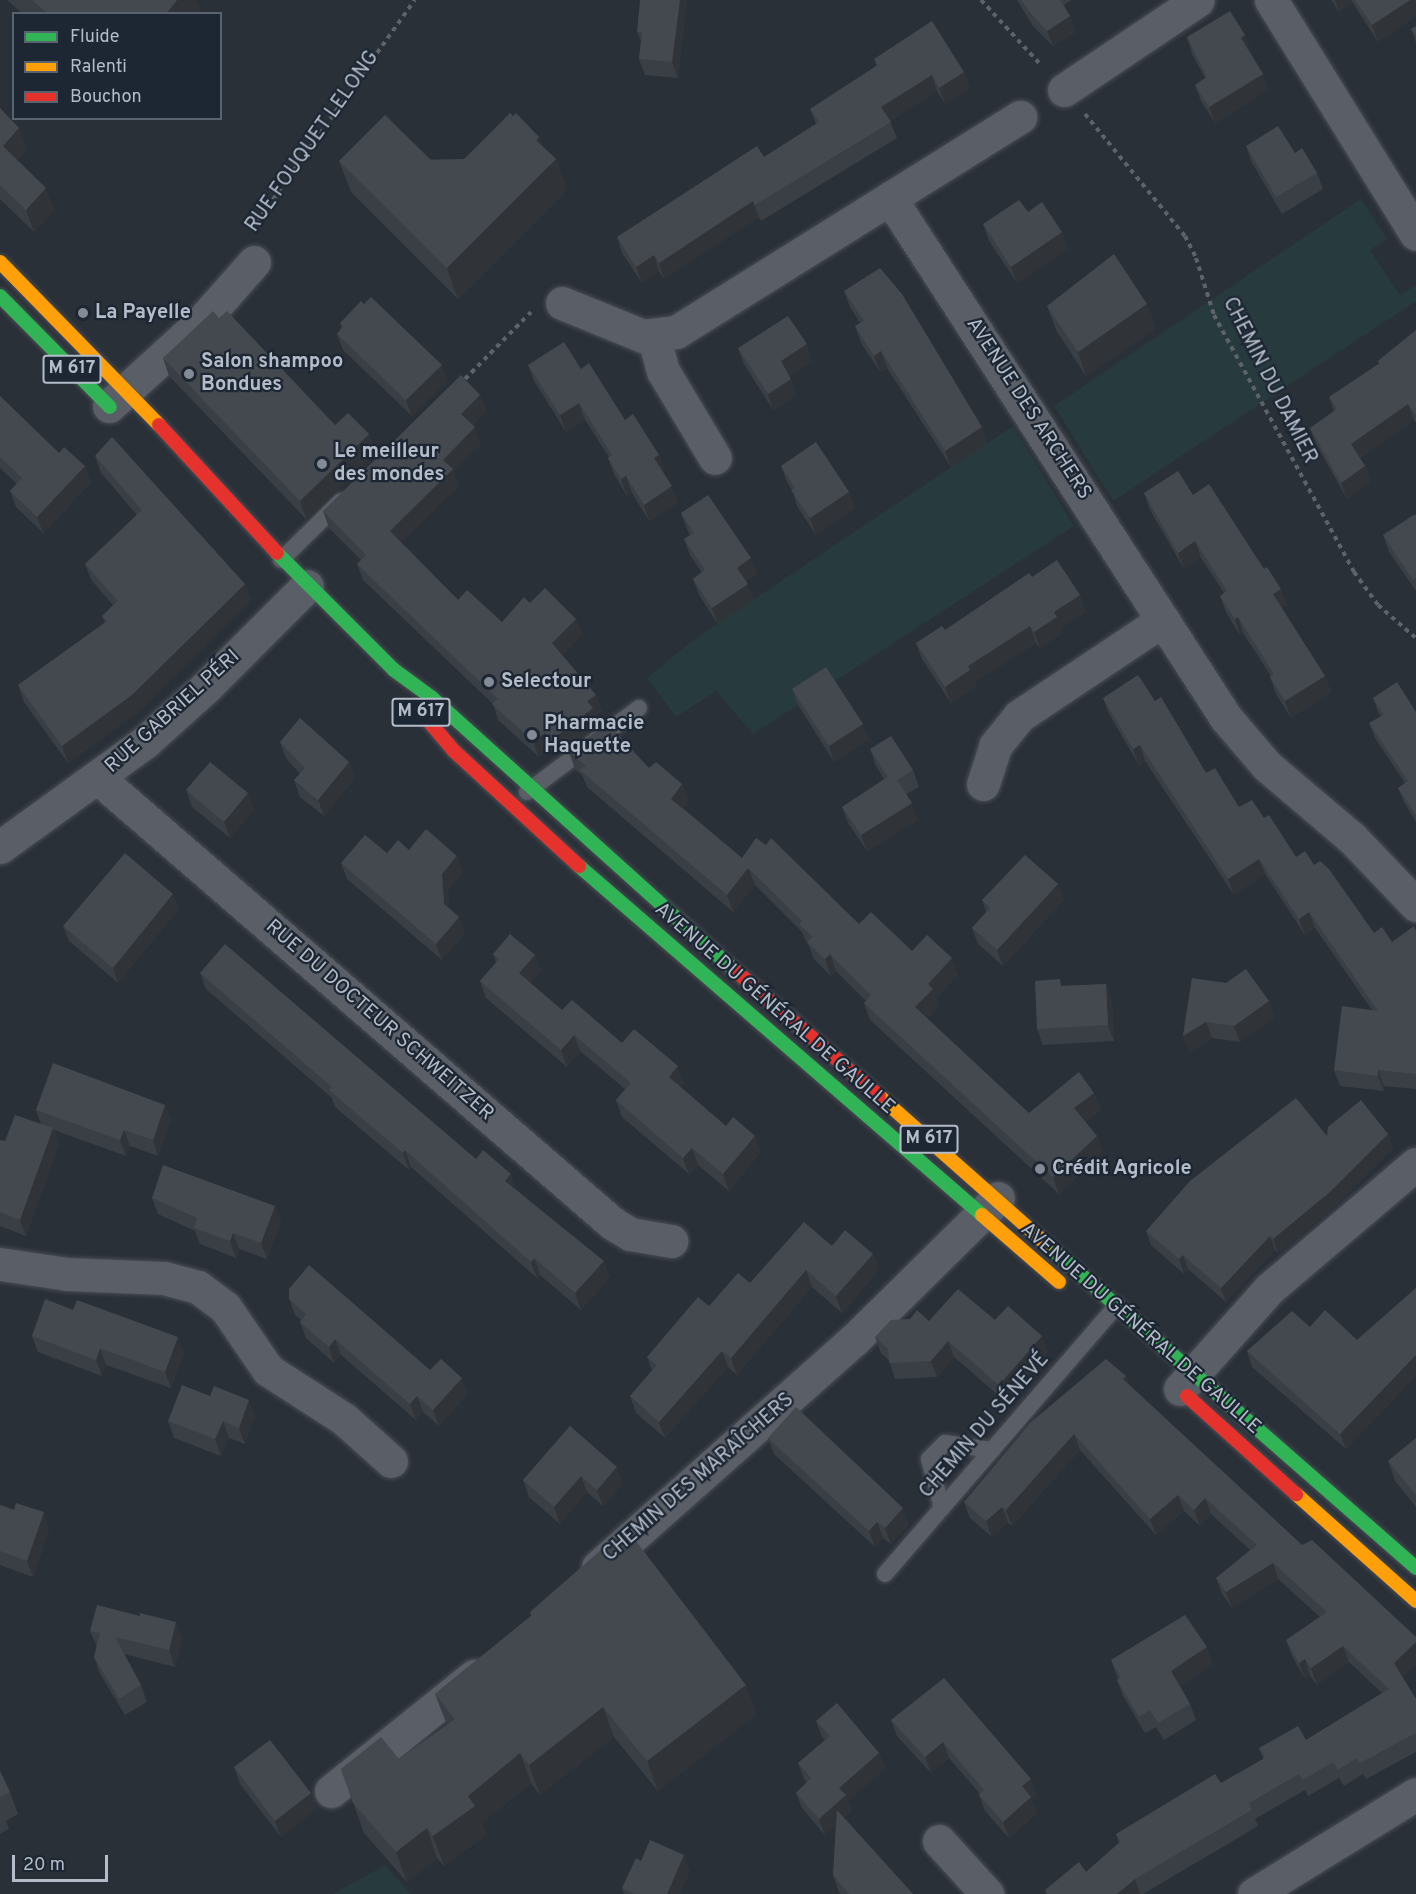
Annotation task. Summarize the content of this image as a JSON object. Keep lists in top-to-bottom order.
{
  "streets": {
    "main road": ["M 617", "AVENUE DU GÉNÉRAL DE GAULLE"],
    "street": [
      "RUE FOUQUET LELONG",
      "AVENUE DES ARCHERS",
      "RUE GABRIEL PÉRI",
      "RUE DU DOCTEUR SCHWEITZER",
      "CHEMIN DES MARAÎCHERS"
    ],
    "lane": ["CHEMIN DU SÉNEVÉ"],
    "path": ["CHEMIN DU DAMIER"]
  },
  "crossings": [
    ["RUE FOUQUET LELONG", "AVENUE DU GÉNÉRAL DE GAULLE"],
    ["RUE GABRIEL PÉRI", "AVENUE DU GÉNÉRAL DE GAULLE"],
    ["RUE GABRIEL PÉRI", "RUE DU DOCTEUR SCHWEITZER"],
    ["AVENUE DU GÉNÉRAL DE GAULLE", "CHEMIN DU SÉNEVÉ"],
    ["AVENUE DU GÉNÉRAL DE GAULLE", "CHEMIN DES MARAÎCHERS"]
  ],
  "places": [
    "La Payelle",
    "Salon shampoo Bondues",
    "Le meilleur des mondes",
    "Selectour",
    "Pharmacie Haquette",
    "Crédit Agricole"
  ],
  "legend": ["Fluide", "Ralenti", "Bouchon"],
  "scale_bar": "20 m"
}
